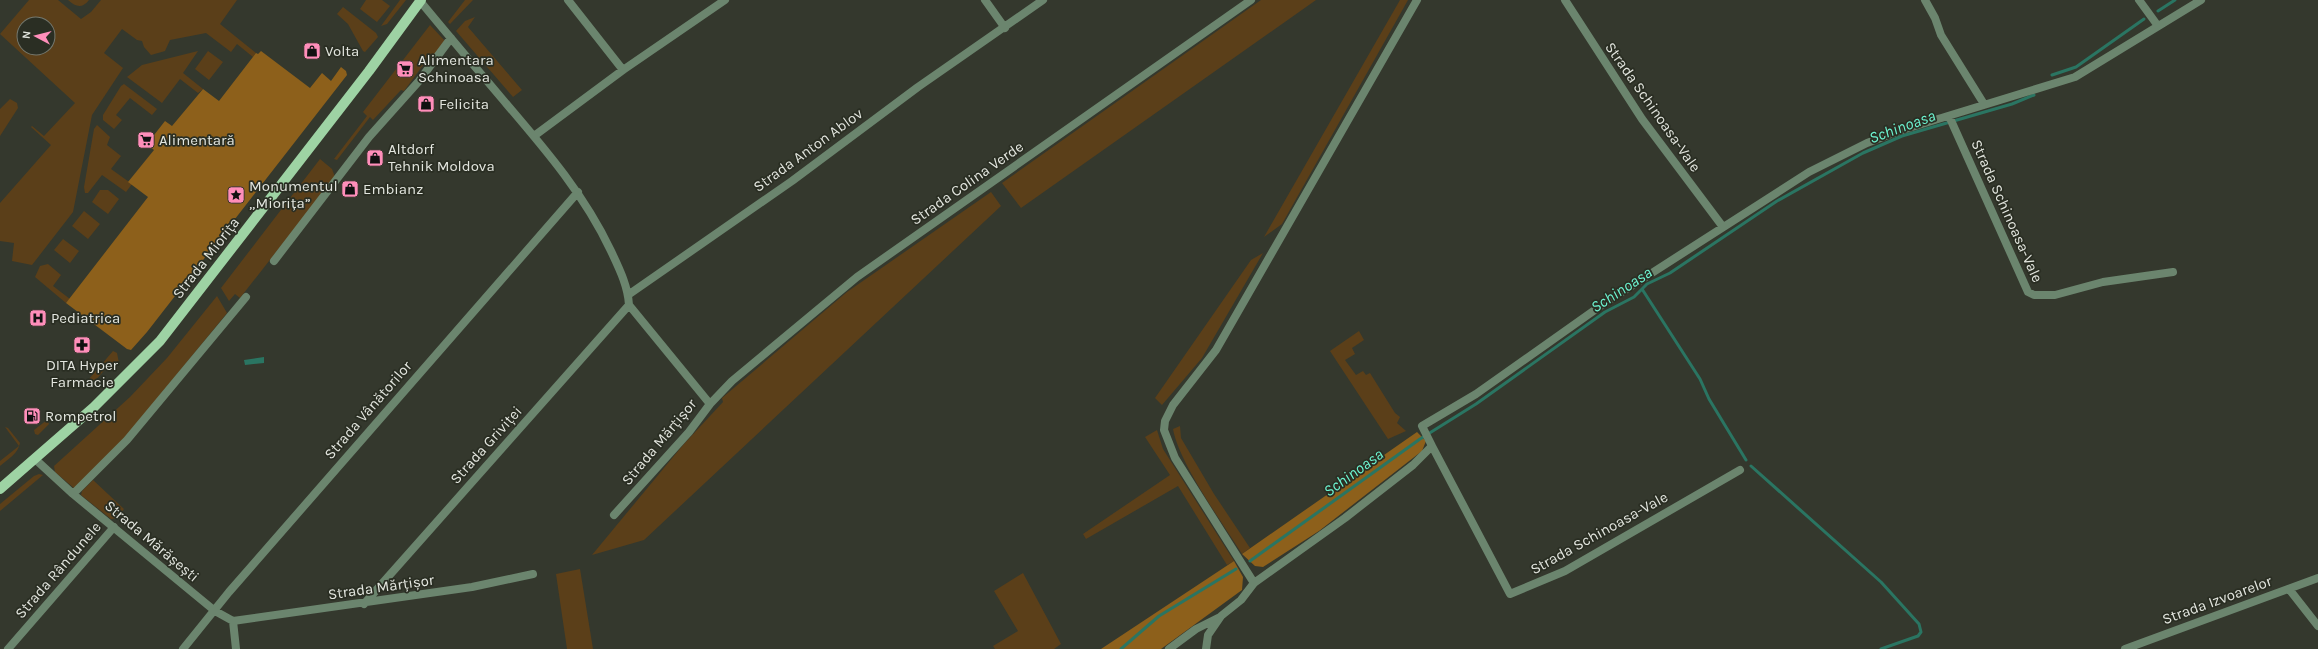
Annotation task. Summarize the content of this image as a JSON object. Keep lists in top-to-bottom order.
{
  "streets": {
    "main road": ["Strada Miorița"],
    "street": [
      "Strada Schinoasa-Vale",
      "Strada Anton Ablov",
      "Strada Colina Verde",
      "Strada Vânătorilor",
      "Strada Mărțișor",
      "Strada Griviței",
      "Strada Mărășești",
      "Strada Rândunele",
      "Strada Izvoarelor"
    ]
  },
  "crossings": [
    ["Strada Colina Verde", "Strada Mărțișor"],
    ["Strada Miorița", "Strada Mărășești"],
    ["Strada Vânătorilor", "Strada Mărășești"],
    ["Strada Mărțișor", "Strada Griviței"],
    ["Strada Mărțișor", "Strada Mărășești"],
    ["Strada Mărășești", "Strada Rândunele"]
  ],
  "water": ["Schinoasa"],
  "places": {
    "shop": [
      "Volta",
      "Felicita",
      "Altdorf Tehnik Moldova",
      "Embianz"
    ],
    "supermarket": ["Alimentara Schinoasa", "Alimentară"],
    "place": ["Monumentul „Miorița”"],
    "hospital": ["Pediatrica"],
    "pharmacy": ["DITA Hyper Farmacie"],
    "fuel station": ["Rompetrol"]
  },
  "north": "left"
}
